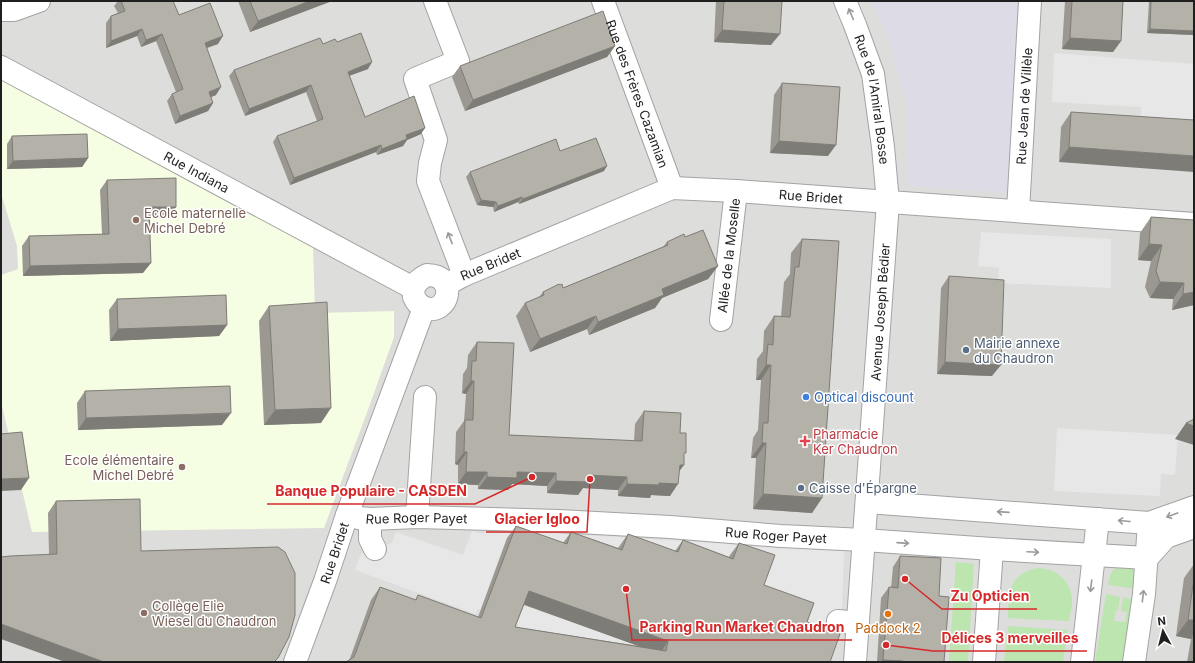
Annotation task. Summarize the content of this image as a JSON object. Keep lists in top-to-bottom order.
{
  "streets": {
    "street": [
      "Rue des Frères Cazamian",
      "Rue de l'Amiral Bosse",
      "Rue Jean de Villèle",
      "Rue Indiana",
      "Rue Bridet",
      "Allée de la Moselle",
      "Avenue Joseph Bédier",
      "Rue Roger Payet"
    ]
  },
  "crossings": [
    ["Rue des Frères Cazamian", "Rue Bridet"],
    ["Rue de l'Amiral Bosse", "Rue Bridet"],
    ["Rue de l'Amiral Bosse", "Avenue Joseph Bédier"],
    ["Rue Jean de Villèle", "Rue Bridet"],
    ["Rue Indiana", "Rue Bridet"],
    ["Rue Bridet", "Allée de la Moselle"],
    ["Rue Bridet", "Avenue Joseph Bédier"],
    ["Rue Bridet", "Rue Roger Payet"],
    ["Avenue Joseph Bédier", "Rue Roger Payet"]
  ],
  "one_way": ["Rue de l'Amiral Bosse"],
  "places": {
    "other": [
      "Ecole maternelle Michel Debré",
      "Mairie annexe du Chaudron",
      "Optical discount",
      "Ecole élémentaire Michel Debré",
      "Banque Populaire - CASDEN",
      "Glacier Igloo",
      "Caisse d'Épargne",
      "Zu Opticien",
      "Parking Run Market Chaudron",
      "Collège Elie Wiesel du Chaudron",
      "Paddock 2",
      "Délices 3 merveilles"
    ],
    "health": ["Pharmacie Ker Chaudron"]
  },
  "north": "top"
}
